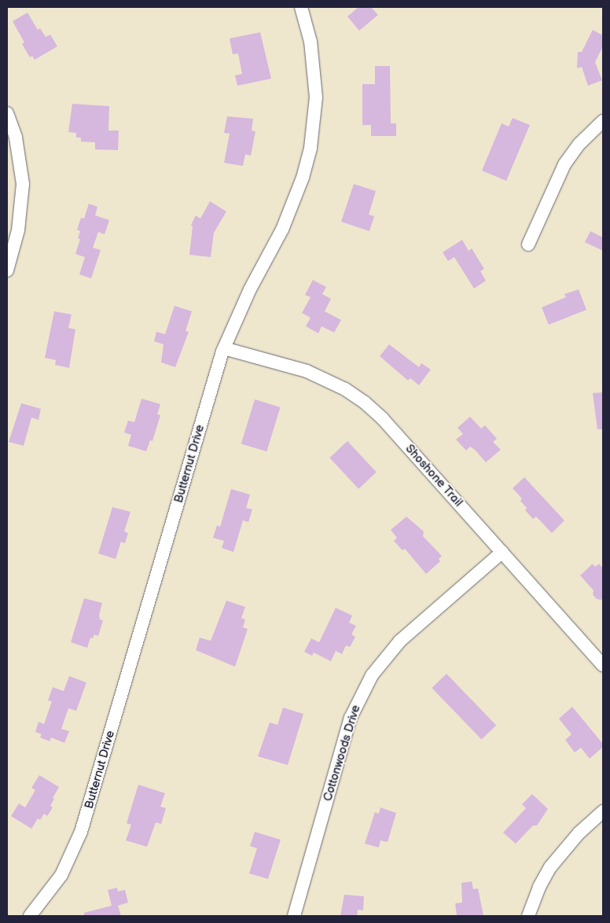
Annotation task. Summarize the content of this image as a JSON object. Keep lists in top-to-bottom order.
{
  "streets": {
    "street": ["Butternut Drive", "Shoshone Trail", "Cottonwoods Drive"]
  },
  "crossings": [
    ["Butternut Drive", "Shoshone Trail"],
    ["Shoshone Trail", "Cottonwoods Drive"]
  ]
}
